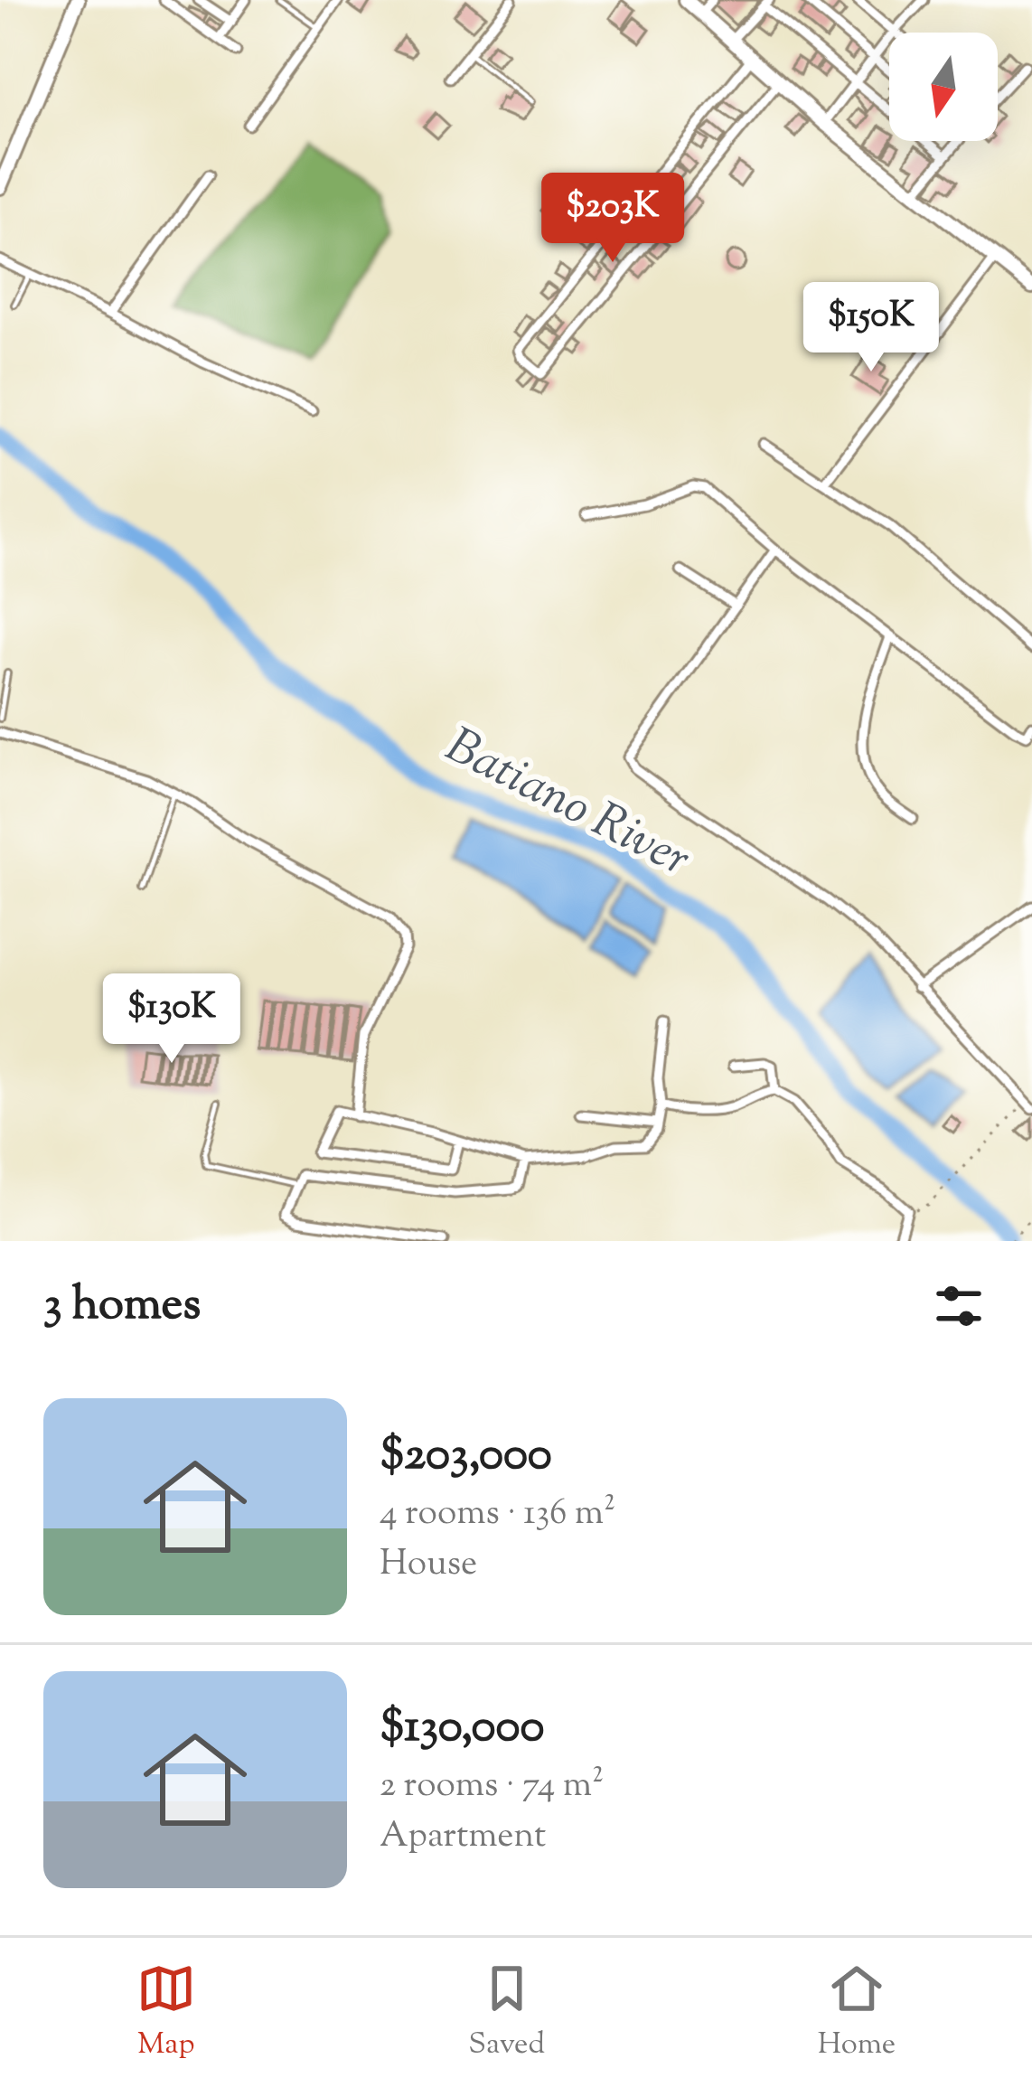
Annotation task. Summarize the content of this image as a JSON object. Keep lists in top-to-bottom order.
{
  "water": ["Batiano River"],
  "north": "bottom",
  "page": {
    "price": ["$203K", "$150K", "$130K"],
    "heading": "3 homes",
    "list": [
      {
        "name": "$203,000",
        "note": "4 rooms · 136 m² · House"
      },
      {
        "name": "$130,000",
        "note": "2 rooms · 74 m² · Apartment"
      }
    ],
    "tabs": ["Map", "Saved", "Home"]
  }
}
